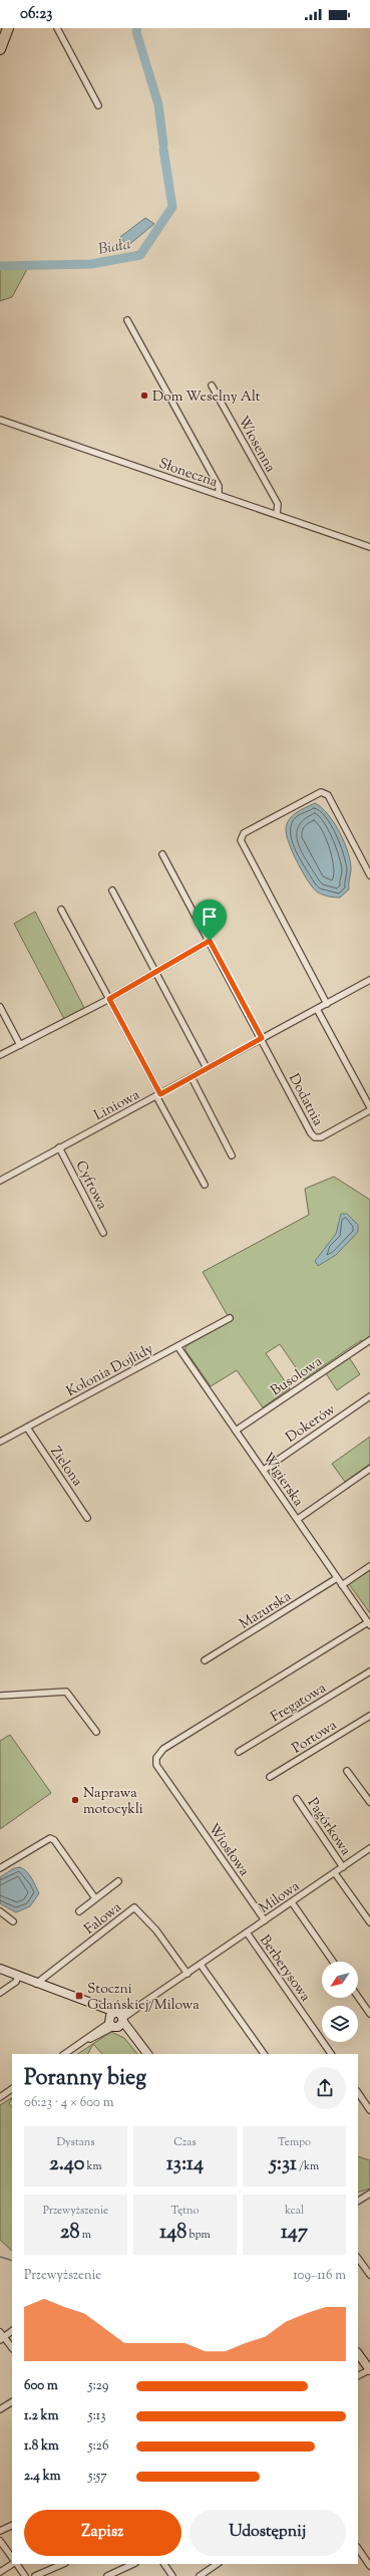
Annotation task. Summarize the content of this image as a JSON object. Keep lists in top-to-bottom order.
{
  "streets": {
    "street": [
      "Wiosenna",
      "Słoneczna",
      "Dodatnia",
      "Liniowa",
      "Cyfrowa",
      "Kolonia Dojlidy",
      "Busolowa",
      "Dokerów",
      "Zielona",
      "Wigierska",
      "Mazurska",
      "Fregatowa",
      "Portowa",
      "Pagórkowa",
      "Wiosłowa",
      "Milowa",
      "Falowa",
      "Berberysowa"
    ]
  },
  "crossings": [
    ["Wiosenna", "Słoneczna"],
    ["Dodatnia", "Liniowa"],
    ["Liniowa", "Cyfrowa"],
    ["Kolonia Dojlidy", "Zielona"],
    ["Kolonia Dojlidy", "Wigierska"],
    ["Busolowa", "Wigierska"],
    ["Dokerów", "Wigierska"],
    ["Wigierska", "Mazurska"],
    ["Wigierska", "Wiosłowa"],
    ["Pagórkowa", "Milowa"],
    ["Wiosłowa", "Milowa"],
    ["Milowa", "Falowa"],
    ["Milowa", "Berberysowa"]
  ],
  "water": ["Biała"],
  "places": {
    "other": ["Dom Weselny Alt", "Naprawa motocykli"],
    "transit": ["Stoczni Gdańskiej/Milowa"]
  },
  "north": "bottom left",
  "page": {
    "status": "06:23",
    "heading": ["Poranny bieg", "06:23 · 4 × 600 m"],
    "stats": [
      ["Dystans", "2.40 km"],
      ["Czas", "13:14"],
      ["Tempo", "5:31 /km"],
      ["Przewyższenie", "28 m"],
      ["Tętno", "148 bpm"],
      ["kcal", "147"]
    ],
    "chart": ["Przewyższenie", "109–116 m"],
    "list": [
      {
        "name": "600 m",
        "note": "5:29"
      },
      {
        "name": "1.2 km",
        "note": "5:13"
      },
      {
        "name": "1.8 km",
        "note": "5:26"
      },
      {
        "name": "2.4 km",
        "note": "5:57"
      }
    ],
    "buttons": ["Zapisz", "Udostępnij"]
  }
}
